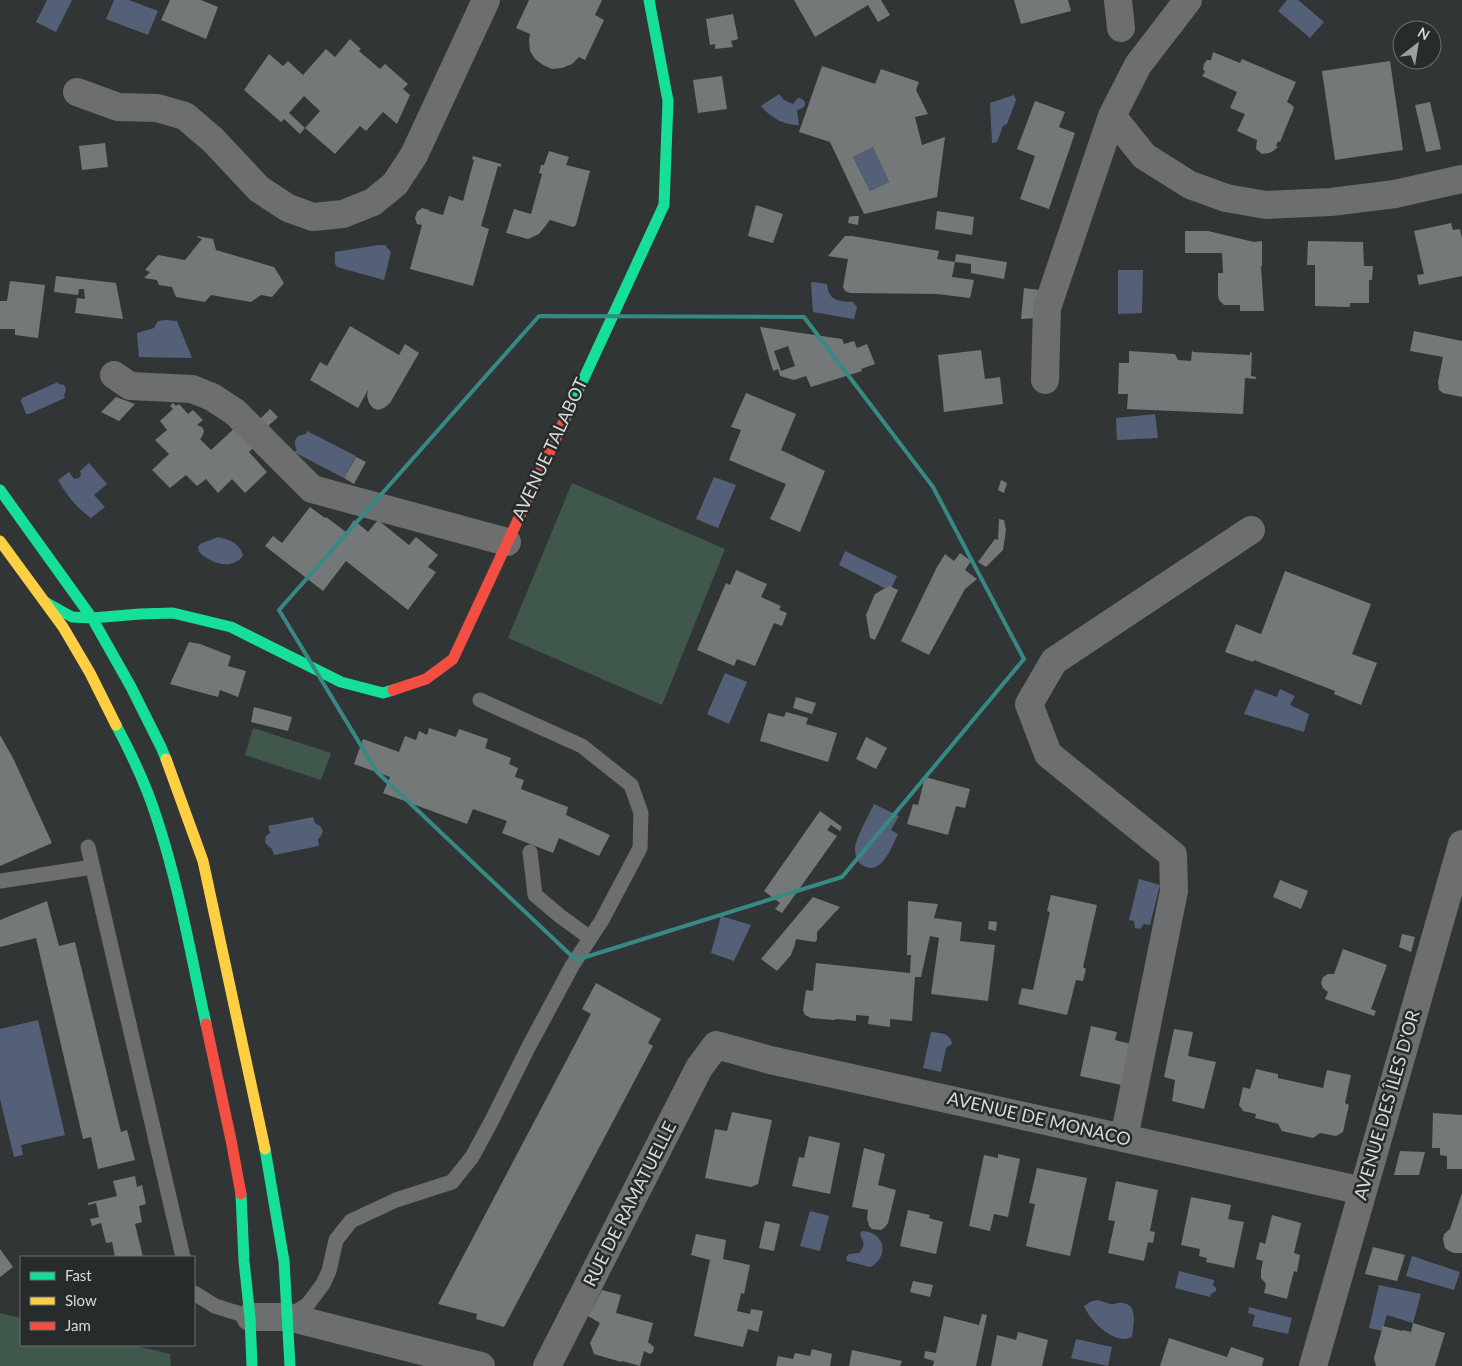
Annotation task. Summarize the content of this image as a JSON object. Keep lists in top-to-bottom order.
{
  "streets": {
    "main road": ["AVENUE TALABOT"],
    "street": ["AVENUE DES ÎLES D'OR", "AVENUE DE MONACO", "RUE DE RAMATUELLE"]
  },
  "crossings": [
    ["AVENUE DES ÎLES D'OR", "AVENUE DE MONACO"],
    ["AVENUE DE MONACO", "RUE DE RAMATUELLE"]
  ],
  "legend": ["Fast", "Slow", "Jam"],
  "north": "top right"
}
